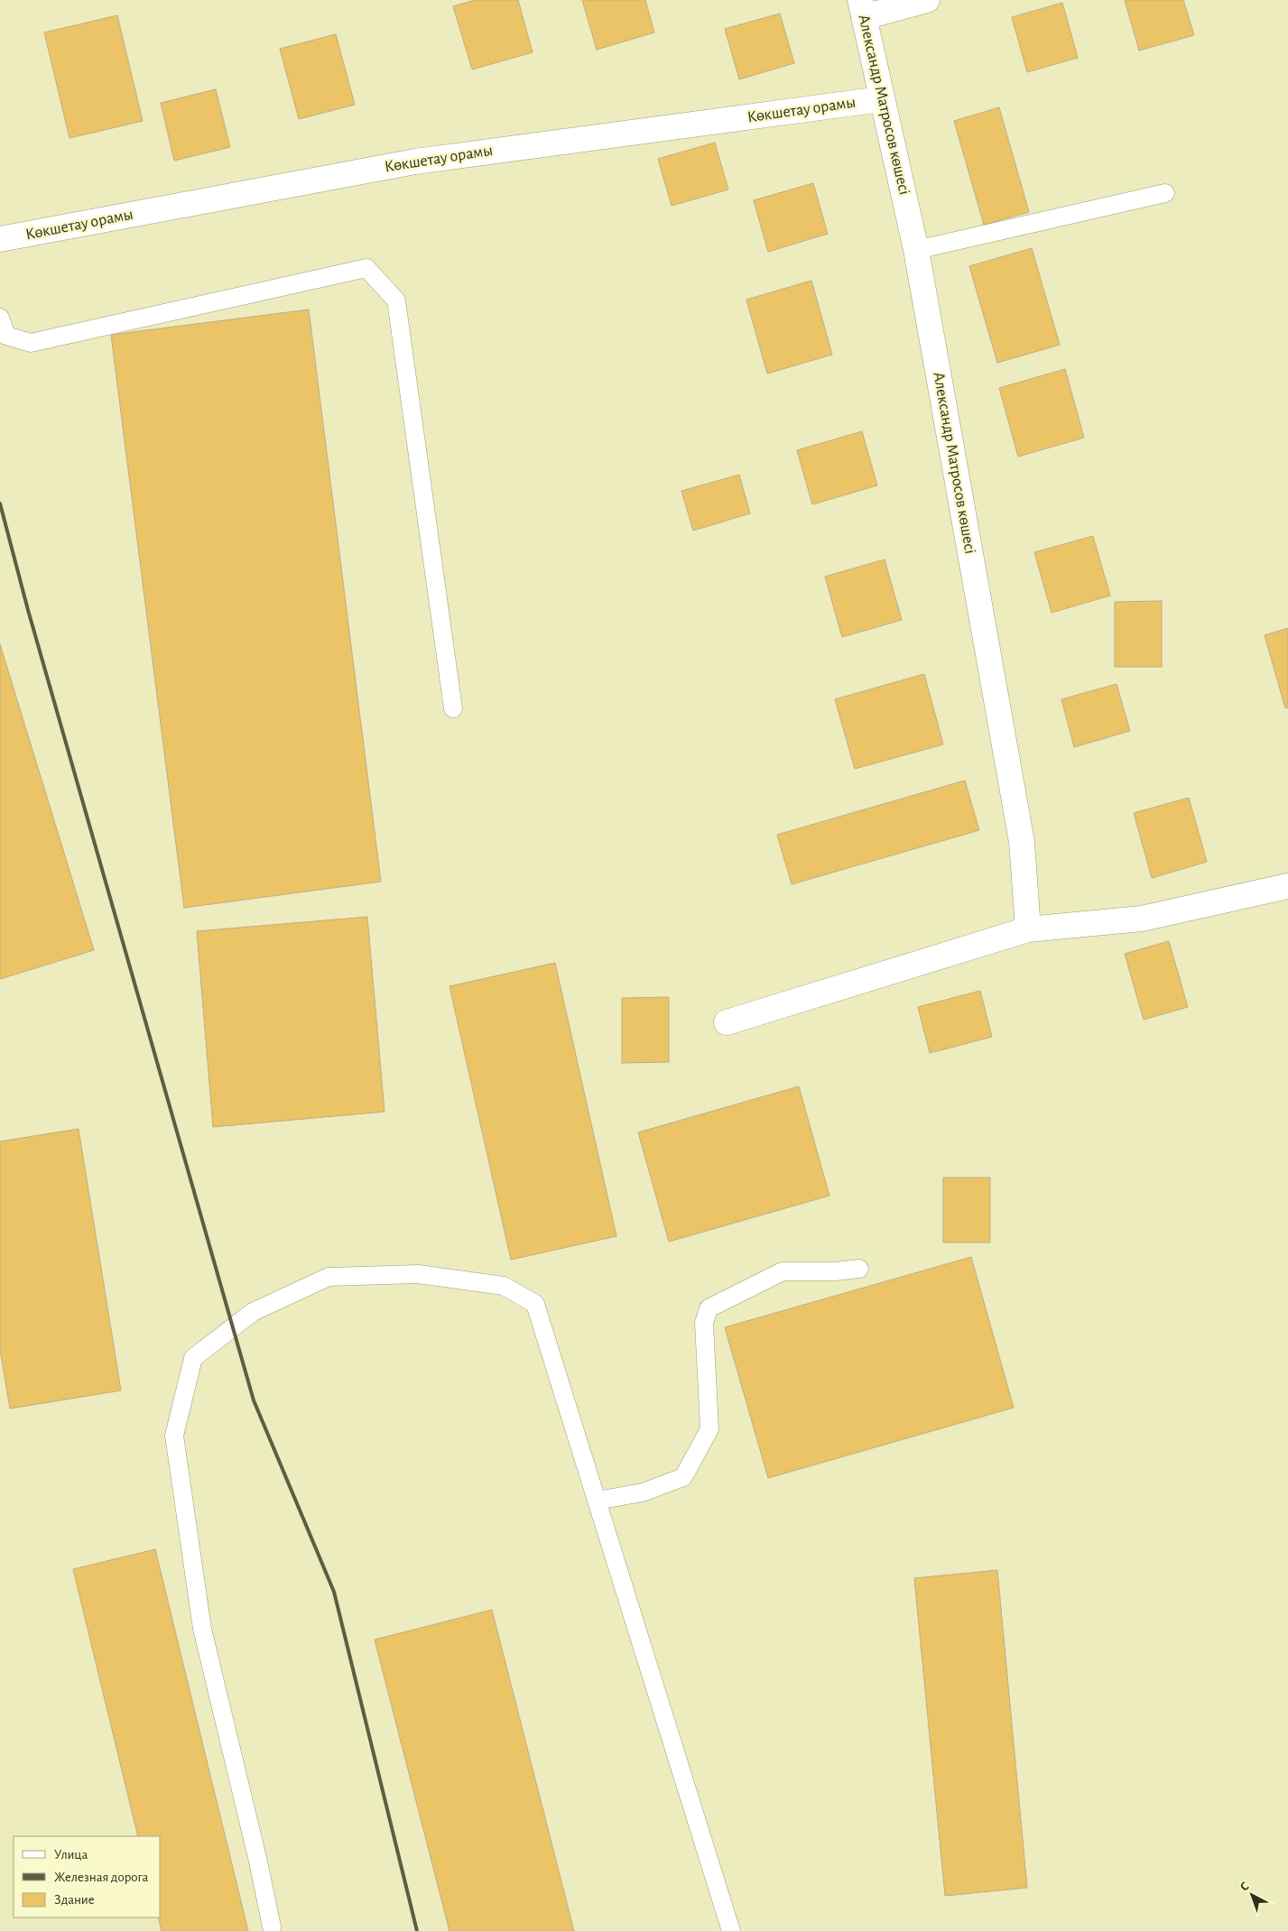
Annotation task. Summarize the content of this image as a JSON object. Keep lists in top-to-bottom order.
{
  "streets": {
    "street": ["Александр Матросов көшесі", "Көкшетау орамы"]
  },
  "crossings": [
    ["Александр Матросов көшесі", "Көкшетау орамы"]
  ],
  "legend": ["Улица", "Железная дорога", "Здание"],
  "north": "top left"
}
